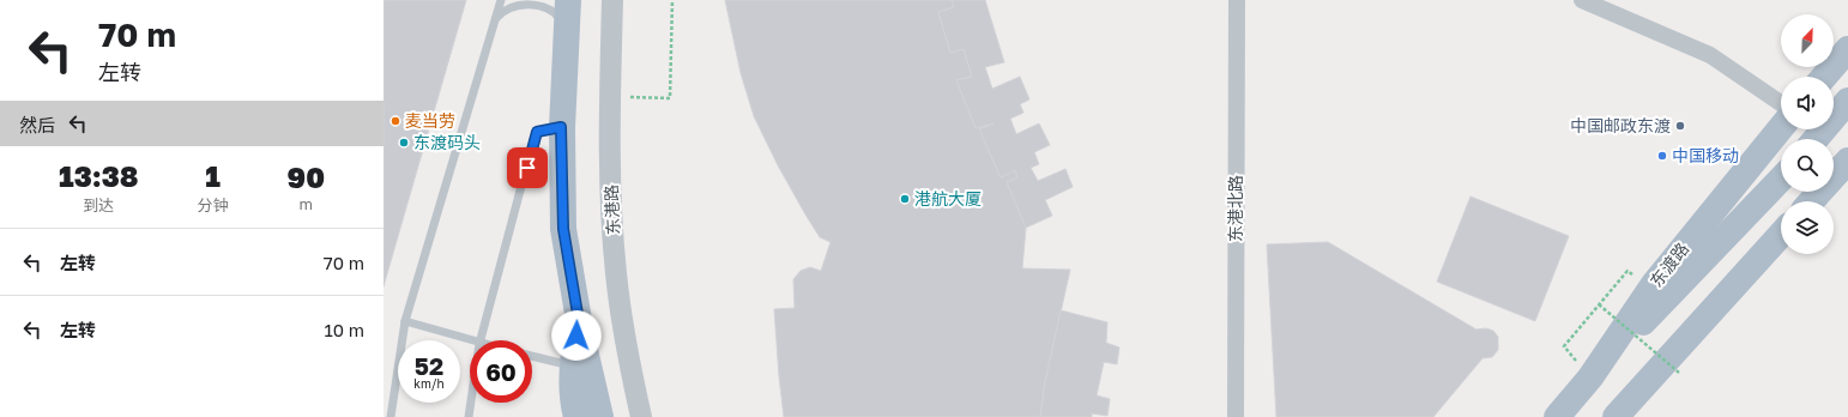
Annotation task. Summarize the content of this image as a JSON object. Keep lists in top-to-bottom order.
{
  "streets": {
    "main road": ["东渡路"],
    "street": ["东港北路", "东港路"]
  },
  "places": [
    "麦当劳",
    "中国邮政东渡",
    "东渡码头",
    "中国移动",
    "港航大厦"
  ],
  "north": "top right",
  "page": {
    "turn": ["70 m", "左转"],
    "then": "然后",
    "eta": [
      "13:38",
      "到达",
      "1",
      "分钟",
      "90",
      "m"
    ],
    "list": [
      {
        "name": "左转",
        "value": "70 m"
      },
      {
        "name": "左转",
        "value": "10 m"
      }
    ],
    "speed": "52 km/h",
    "limit": "60"
  }
}
